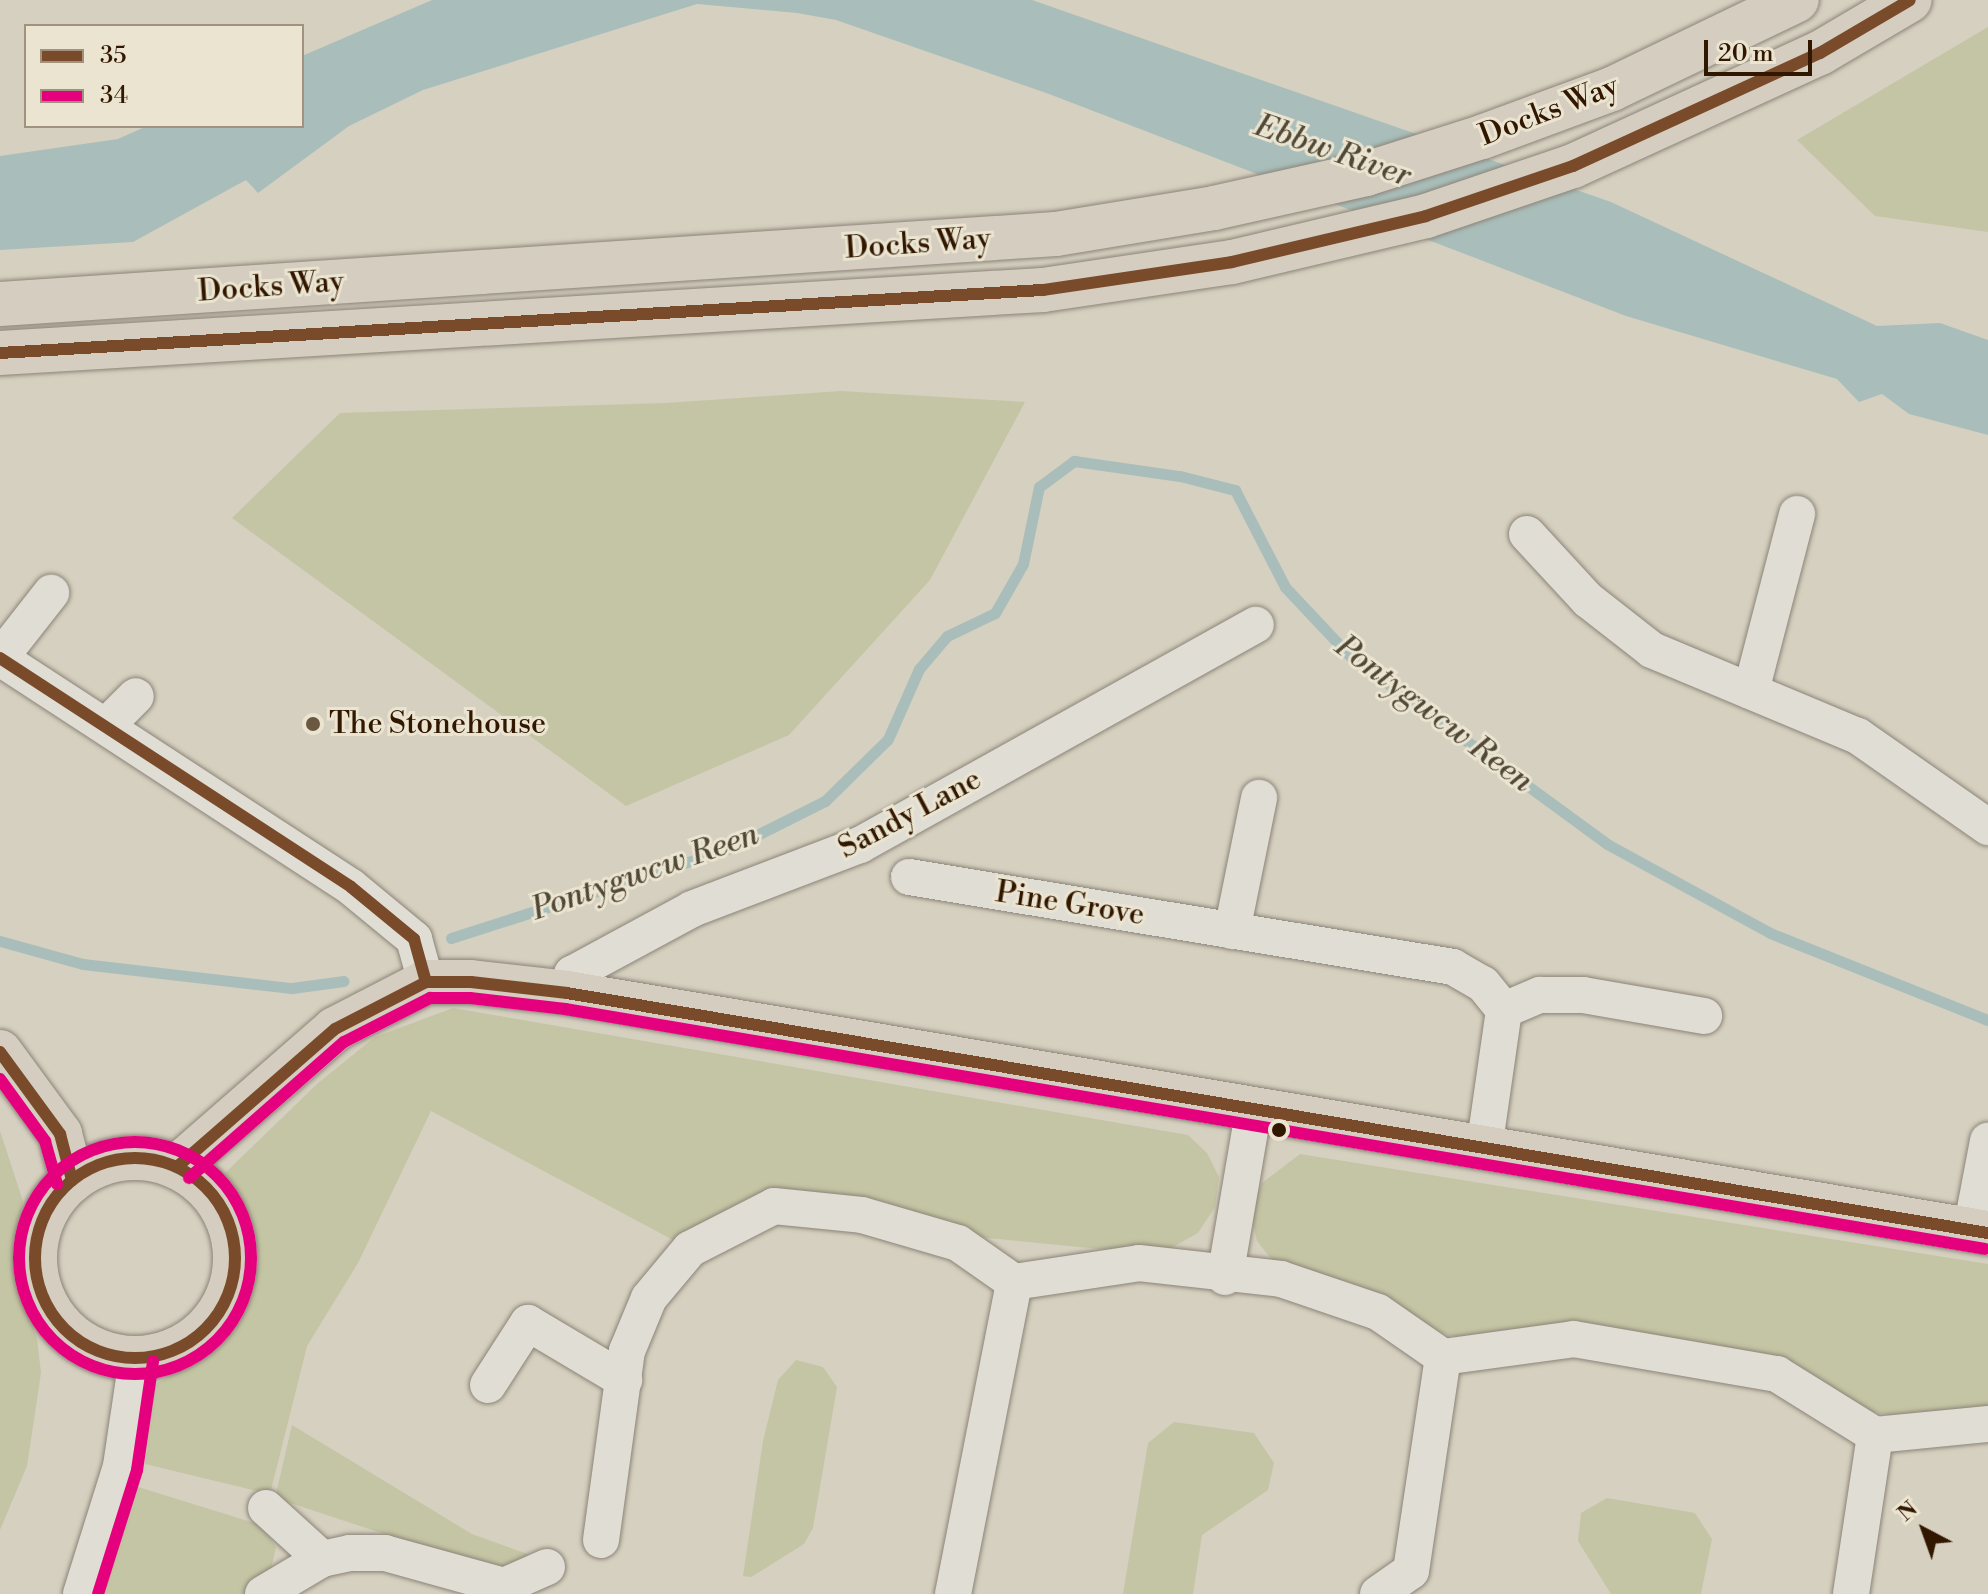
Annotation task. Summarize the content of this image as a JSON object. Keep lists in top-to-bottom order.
{
  "streets": {
    "main road": ["Docks Way"],
    "street": ["Sandy Lane", "Pine Grove"]
  },
  "water": ["Ebbw River", "Pontygwcw Reen"],
  "places": ["The Stonehouse"],
  "lines": ["transit line 35", "transit line 34"],
  "legend": ["35", "34"],
  "scale_bar": "20 m",
  "north": "top left"
}
